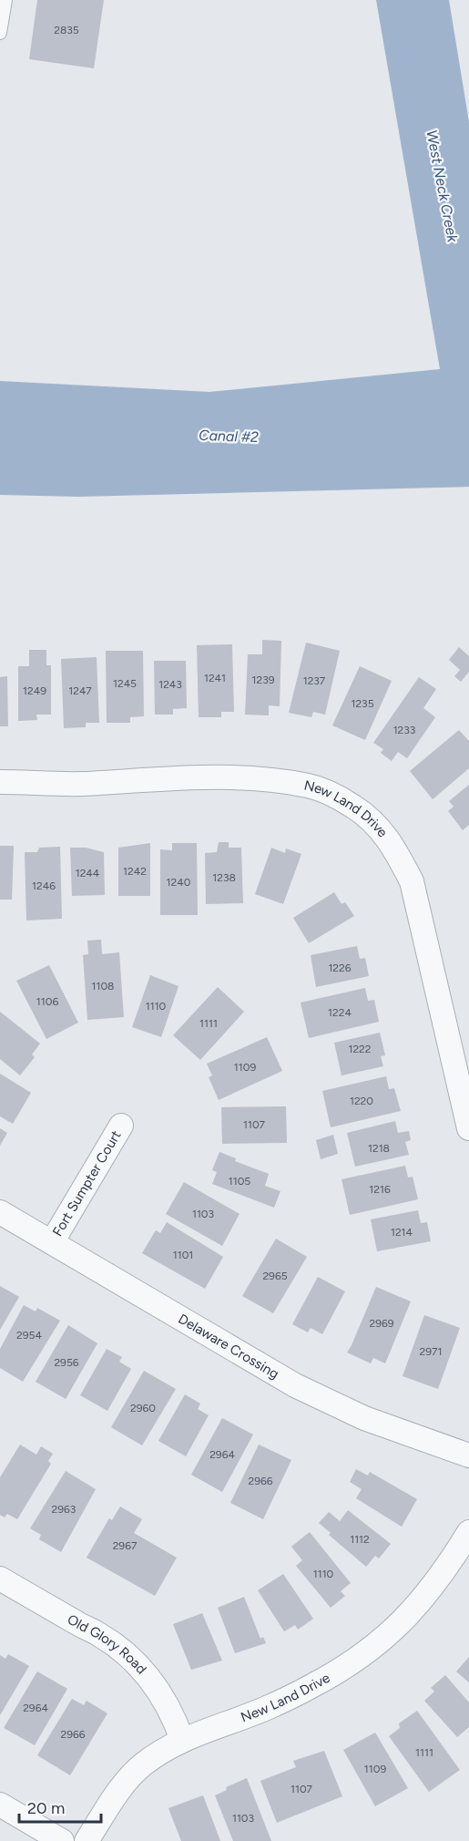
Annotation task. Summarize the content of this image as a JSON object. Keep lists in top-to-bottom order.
{
  "streets": {
    "street": [
      "New Land Drive",
      "Fort Sumpter Court",
      "Delaware Crossing",
      "Old Glory Road"
    ]
  },
  "crossings": [
    ["New Land Drive", "Old Glory Road"],
    ["Fort Sumpter Court", "Delaware Crossing"]
  ],
  "water": ["West Neck Creek", "Canal #2"],
  "house_numbers": [
    "2835",
    "1241",
    "1239",
    "1237",
    "1245",
    "1243",
    "1249",
    "1247",
    "1235",
    "1233",
    "1242",
    "1244",
    "1238",
    "1240",
    "1246",
    "1226",
    "1108",
    "1106",
    "1110",
    "1224",
    "1111",
    "1222",
    "1109",
    "1220",
    "1107",
    "1218",
    "1105",
    "1216",
    "1103",
    "1214",
    "1101",
    "2965",
    "2969",
    "2954",
    "2971",
    "2956",
    "2960",
    "2964",
    "2966",
    "2963",
    "1112",
    "2967",
    "1110",
    "2964",
    "2966",
    "1111",
    "1109",
    "1107",
    "1103"
  ],
  "scale_bar": "20 m"
}
